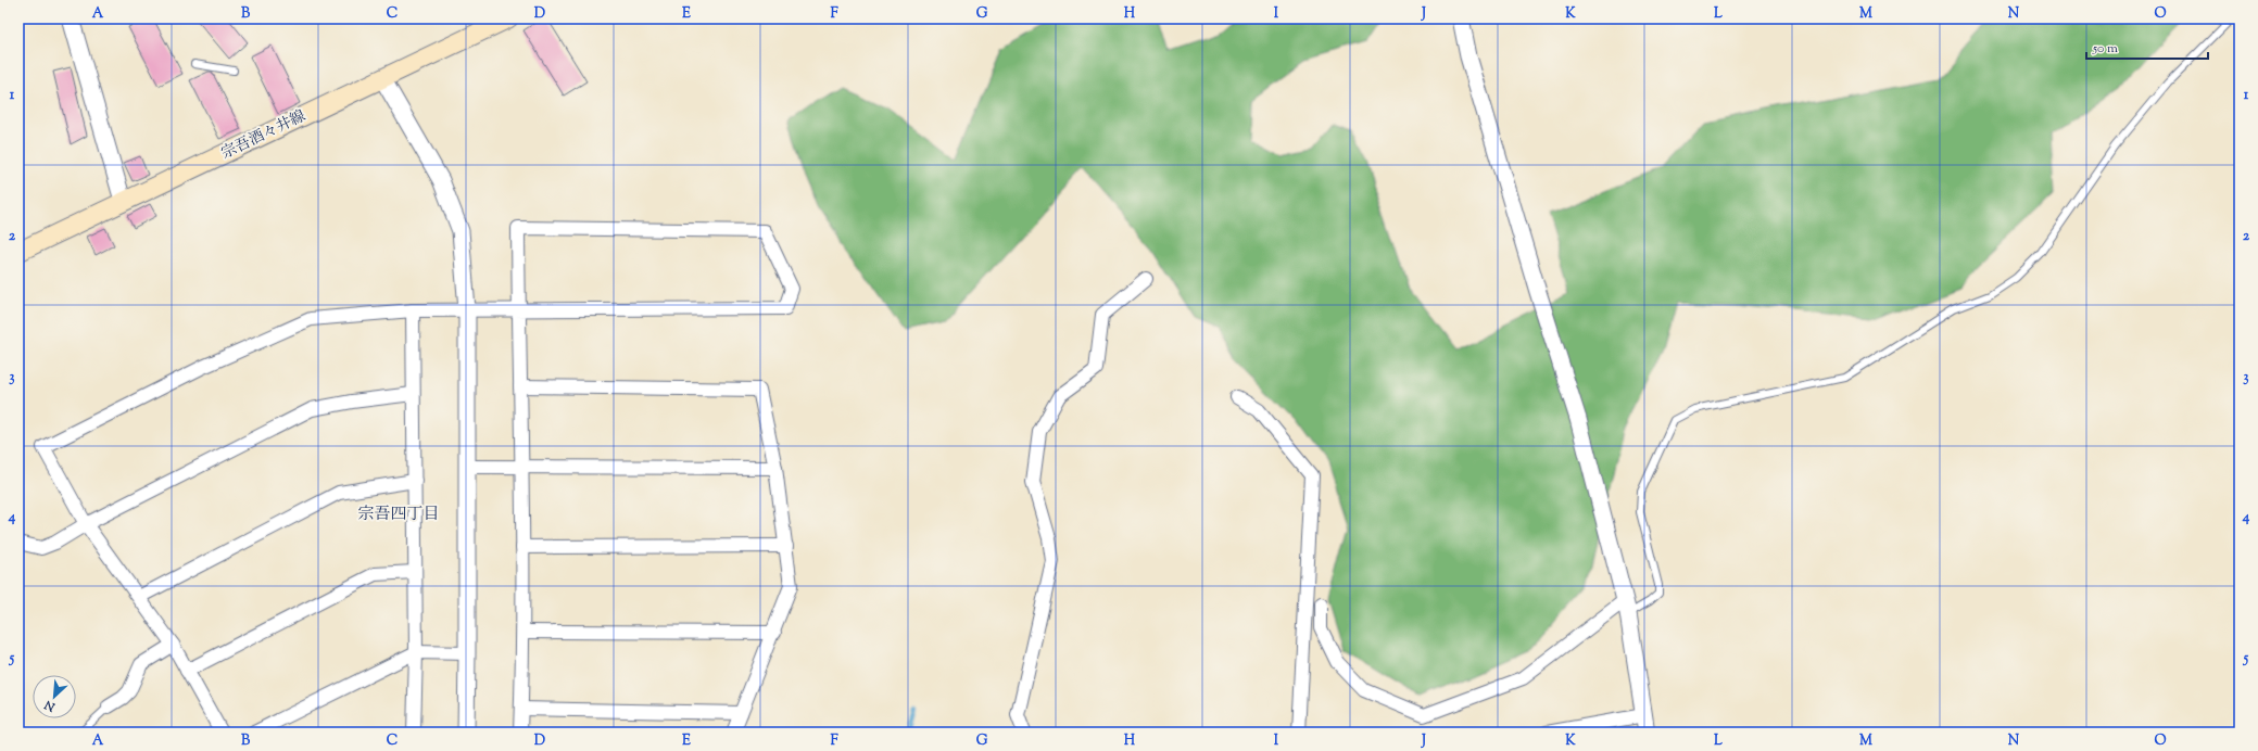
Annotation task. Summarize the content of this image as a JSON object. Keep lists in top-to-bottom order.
{
  "streets": {
    "main road": ["宗吾酒々井線"]
  },
  "districts": ["宗吾四丁目"],
  "scale_bar": "50 m",
  "north": "bottom left",
  "grid": {
    "columns": [
      "A",
      "B",
      "C",
      "D",
      "E",
      "F",
      "G",
      "H",
      "I",
      "J",
      "K",
      "L",
      "M",
      "N",
      "O"
    ],
    "rows": [
      "1",
      "2",
      "3",
      "4",
      "5"
    ]
  }
}
